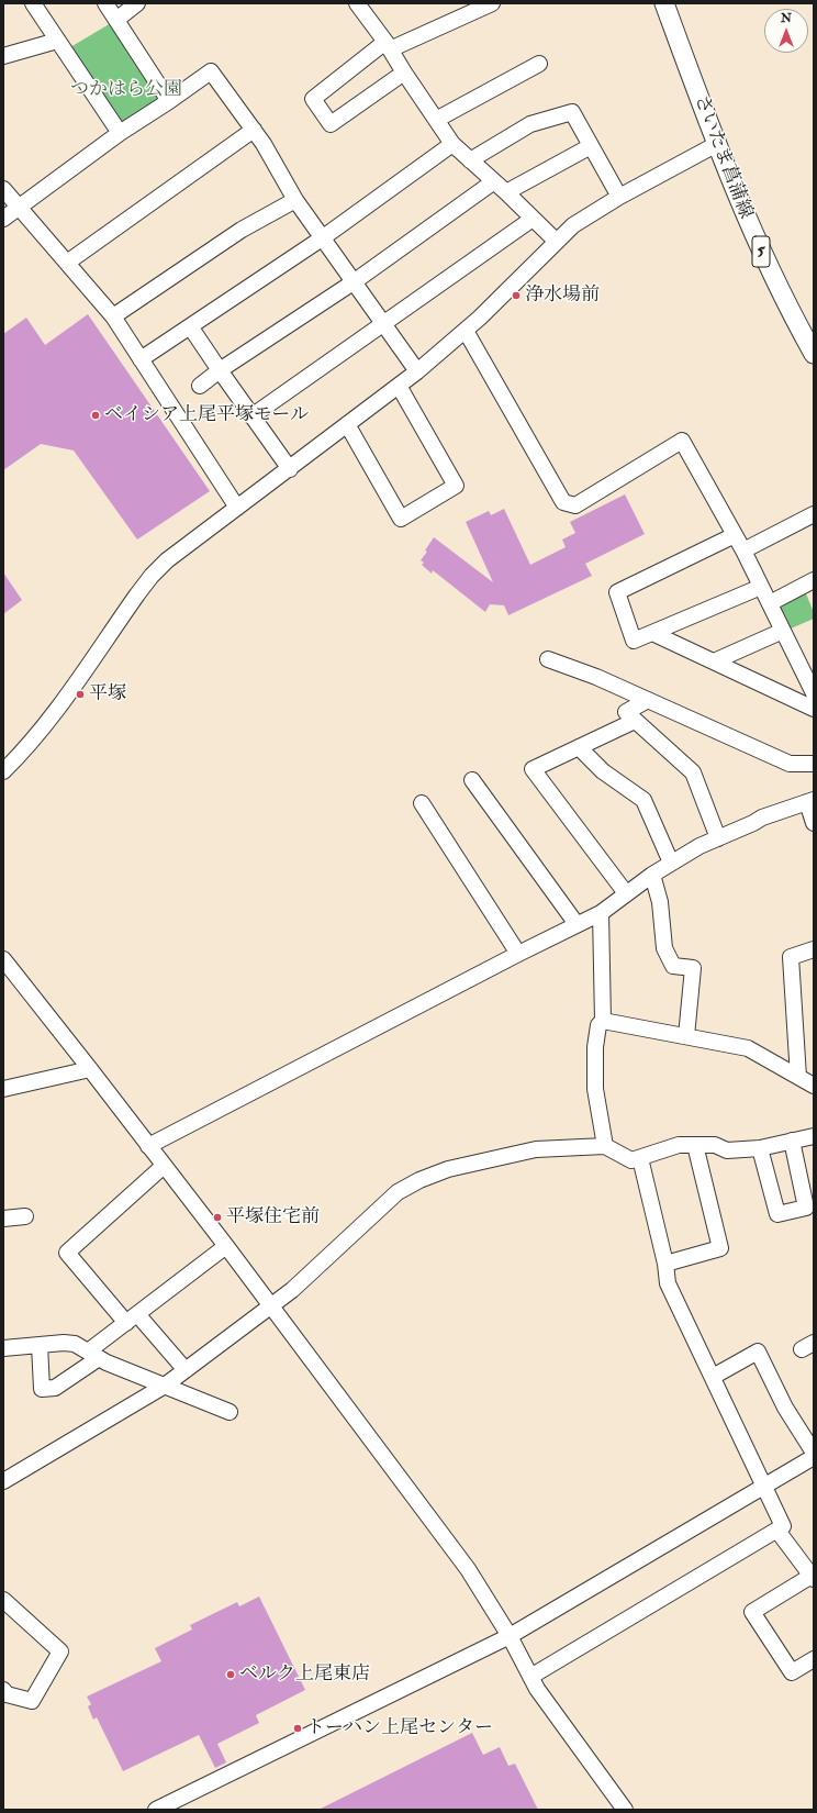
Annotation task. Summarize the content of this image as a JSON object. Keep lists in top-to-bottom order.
{
  "streets": {
    "main road": ["さいたま菖蒲線", "5"]
  },
  "parks": ["つかはら公園"],
  "places": [
    "浄水場前",
    "ベイシア上尾平塚モール",
    "平塚",
    "平塚住宅前",
    "ベルク上尾東店",
    "トーハン上尾センター"
  ],
  "north": "top"
}
